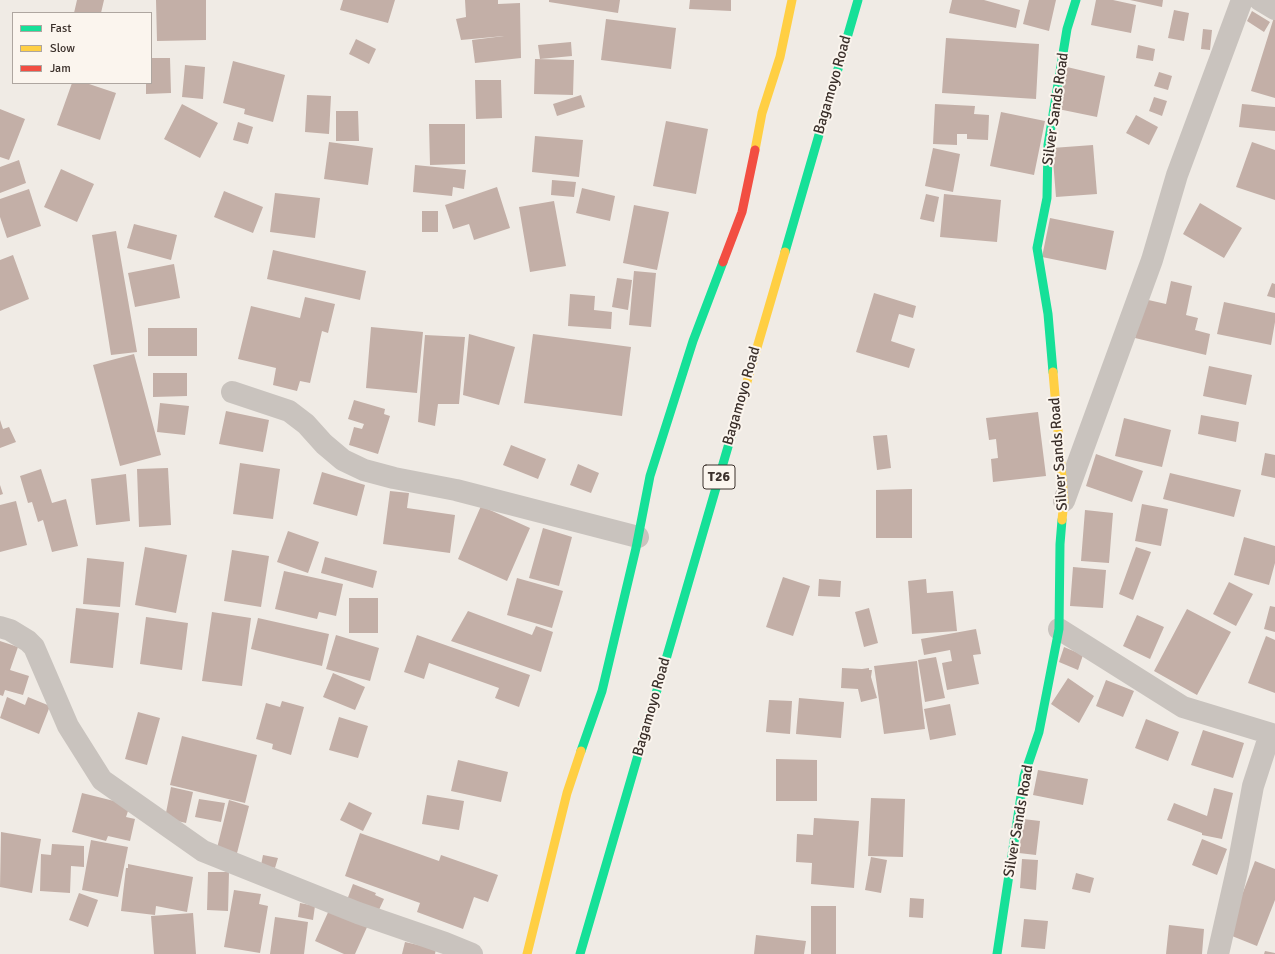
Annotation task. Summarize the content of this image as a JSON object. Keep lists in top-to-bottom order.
{
  "streets": {
    "main road": ["Bagamoyo Road", "Silver Sands Road", "T26"]
  },
  "legend": ["Fast", "Slow", "Jam"]
}
